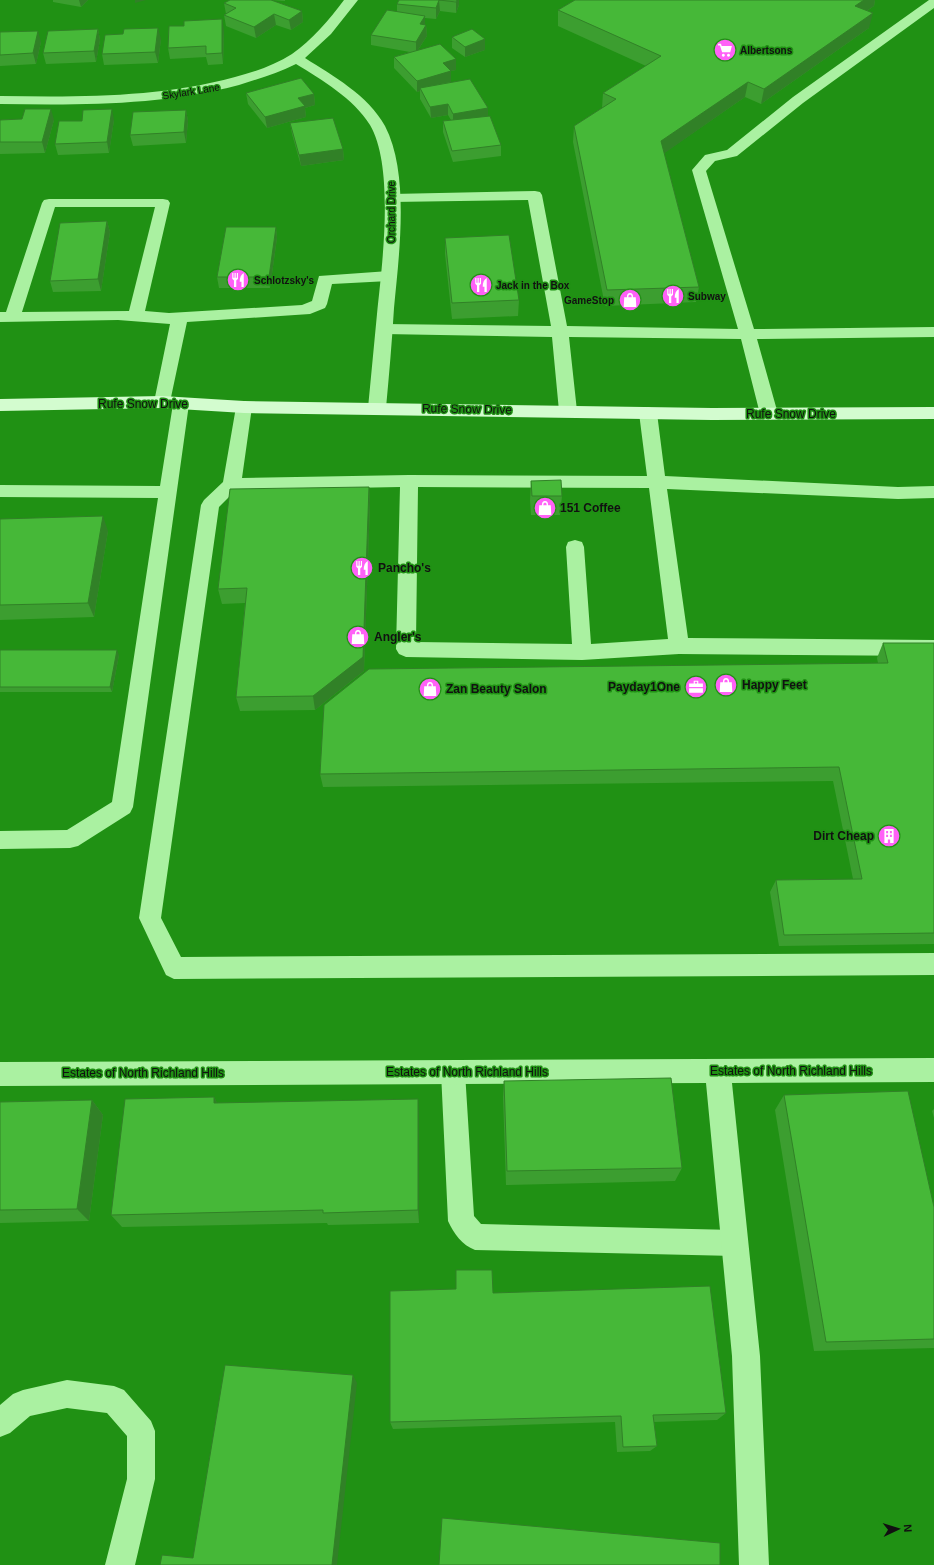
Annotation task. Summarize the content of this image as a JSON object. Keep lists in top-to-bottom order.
{
  "streets": {
    "main road": ["Rufe Snow Drive"],
    "street": ["Skylark Lane", "Orchard Drive", "Estates of North Richland Hills"]
  },
  "crossings": [
    ["Skylark Lane", "Orchard Drive"],
    ["Orchard Drive", "Rufe Snow Drive"]
  ],
  "places": {
    "supermarket": ["Albertsons"],
    "restaurant": [
      "Schlotzsky's",
      "Jack in the Box",
      "Subway",
      "Pancho's"
    ],
    "shop": [
      "GameStop",
      "151 Coffee",
      "Angler's",
      "Happy Feet",
      "Zan Beauty Salon"
    ],
    "office": ["Payday1One"],
    "building": ["Dirt Cheap"]
  },
  "north": "right"
}
